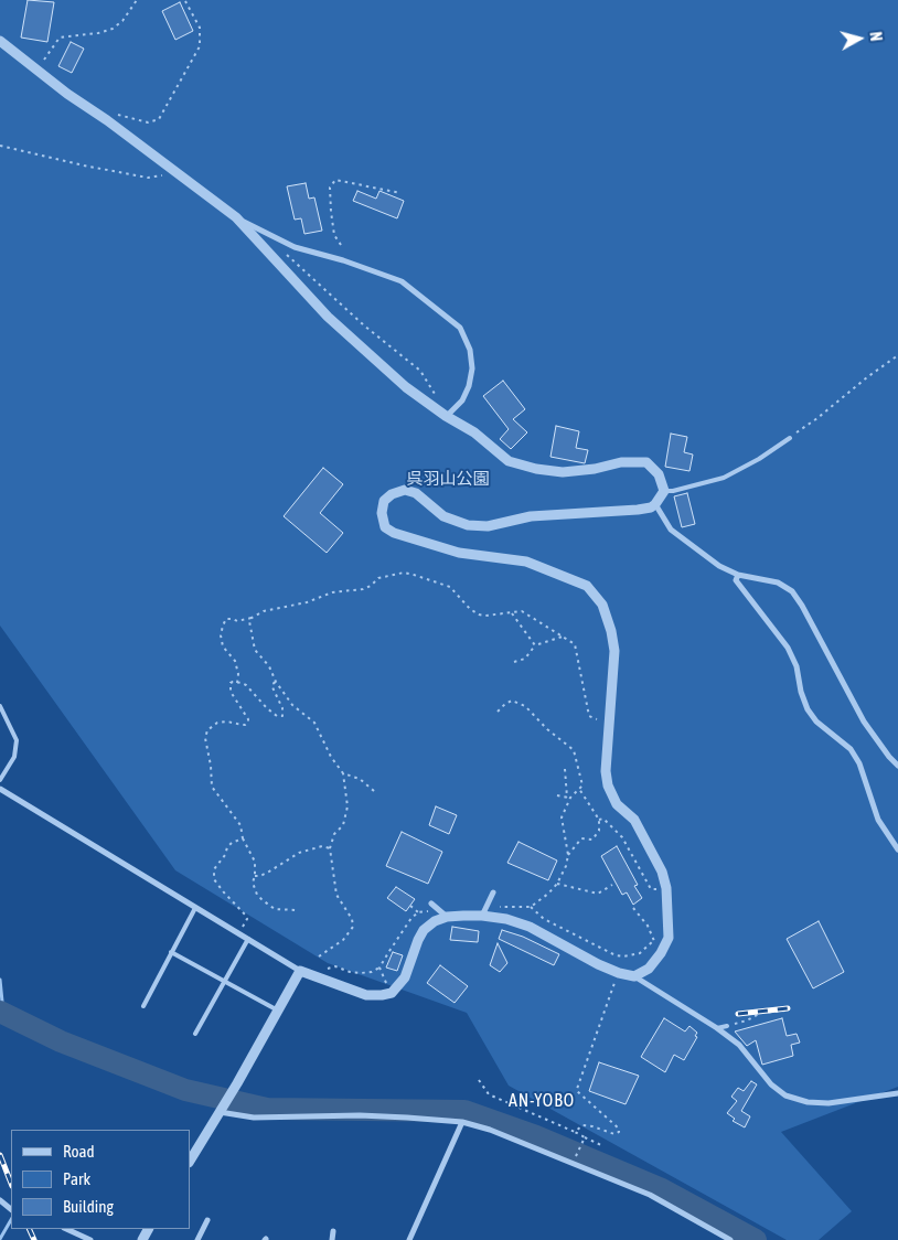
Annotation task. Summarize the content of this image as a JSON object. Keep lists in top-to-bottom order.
{
  "districts": ["AN-YOBO"],
  "parks": ["呉羽山公園"],
  "legend": ["Road", "Park", "Building"],
  "north": "right"
}
